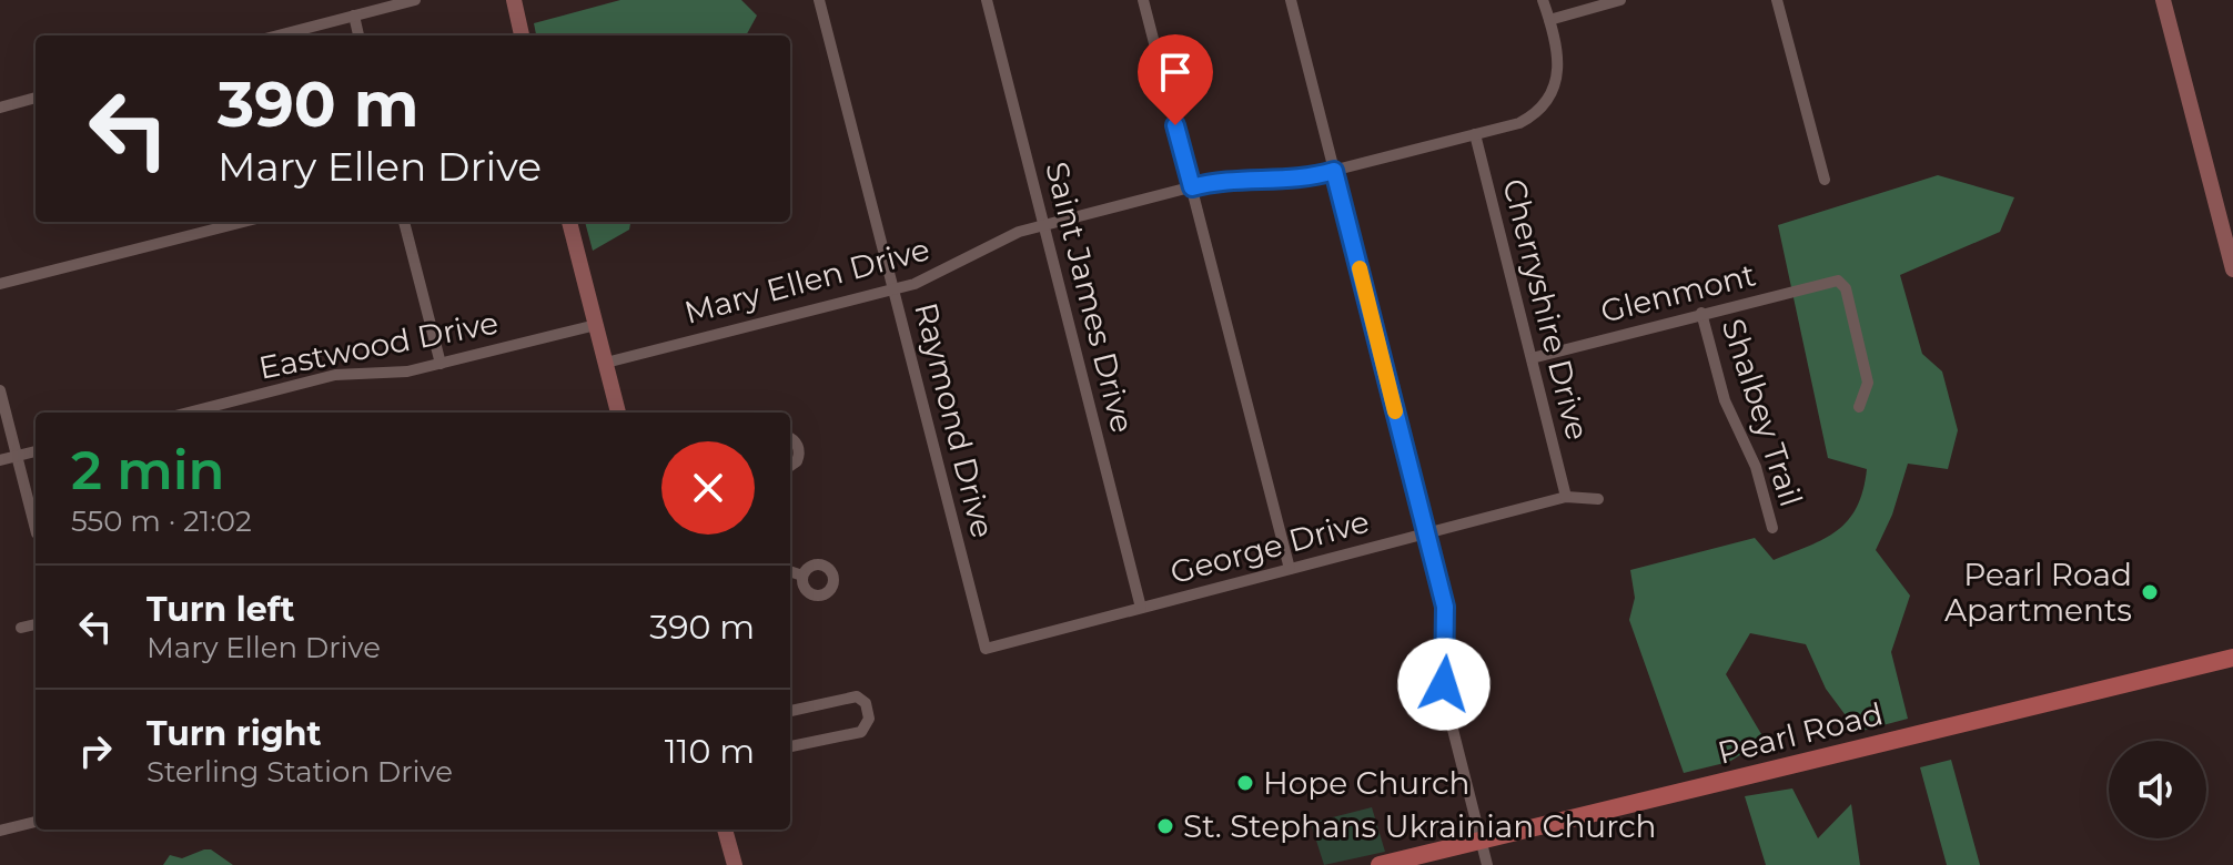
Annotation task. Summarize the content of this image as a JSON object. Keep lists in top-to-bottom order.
{
  "streets": {
    "main road": ["Pearl Road"],
    "street": [
      "Mary Ellen Drive",
      "Glenmont",
      "Saint James Drive",
      "Cherryshire Drive",
      "Eastwood Drive",
      "Shalbey Trail",
      "Raymond Drive",
      "George Drive"
    ]
  },
  "crossings": [
    ["Mary Ellen Drive", "Saint James Drive"],
    ["Mary Ellen Drive", "Cherryshire Drive"],
    ["Mary Ellen Drive", "Raymond Drive"],
    ["Glenmont", "Cherryshire Drive"],
    ["Glenmont", "Shalbey Trail"],
    ["Saint James Drive", "George Drive"],
    ["Cherryshire Drive", "George Drive"],
    ["Raymond Drive", "George Drive"]
  ],
  "places": ["Pearl Road Apartments", "Hope Church", "St. Stephans Ukrainian Church"],
  "page": {
    "turn": ["390 m", "Mary Ellen Drive"],
    "heading": ["2 min", "550 m · 21:02"],
    "list": [
      {
        "name": "Turn left",
        "note": "Mary Ellen Drive",
        "value": "390 m"
      },
      {
        "name": "Turn right",
        "note": "Sterling Station Drive",
        "value": "110 m"
      }
    ]
  }
}
